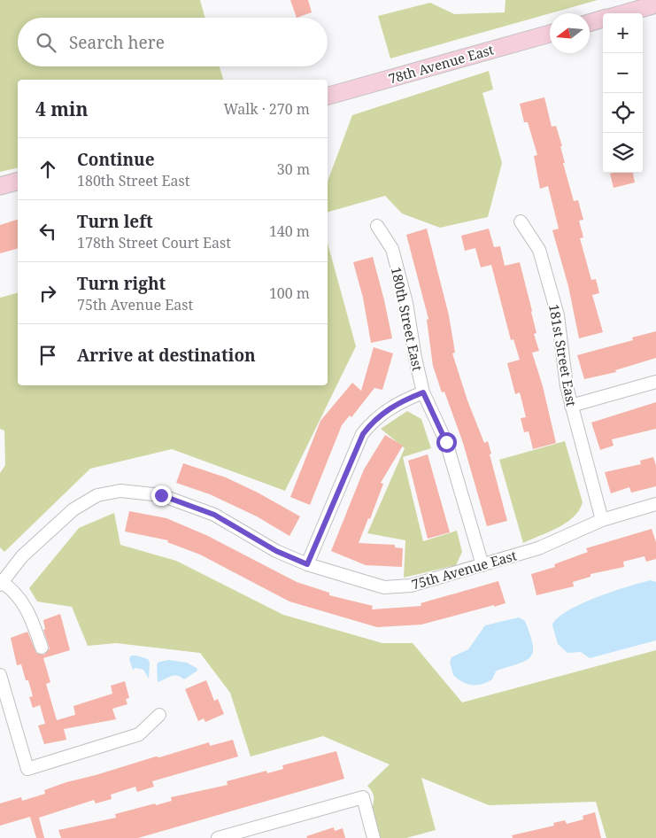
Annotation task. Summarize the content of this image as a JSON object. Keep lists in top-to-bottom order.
{
  "streets": {
    "street": [
      "78th Avenue East",
      "180th Street East",
      "181st Street East",
      "75th Avenue East"
    ]
  },
  "crossings": [
    ["180th Street East", "75th Avenue East"],
    ["181st Street East", "75th Avenue East"]
  ],
  "north": "left",
  "page": {
    "map_buttons": ["+", "−"],
    "search": "Search here",
    "heading": ["4 min", "Walk · 270 m"],
    "list": [
      ["Continue", "180th Street East", "30 m"],
      ["Turn left", "178th Street Court East", "140 m"],
      ["Turn right", "75th Avenue East", "100 m"],
      "Arrive at destination"
    ]
  }
}
